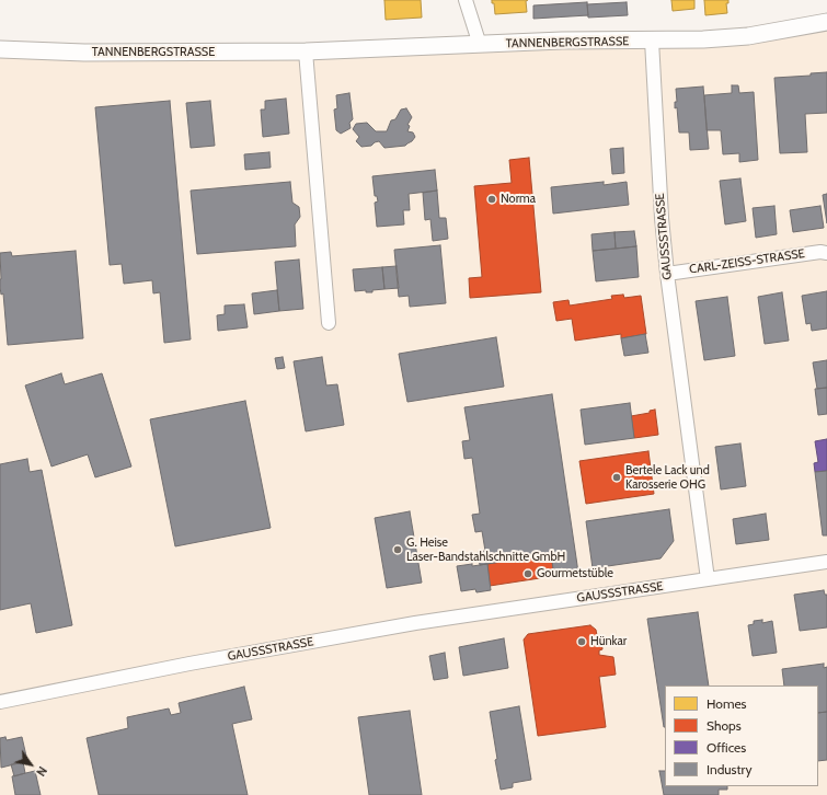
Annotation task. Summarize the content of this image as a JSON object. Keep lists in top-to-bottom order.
{
  "streets": {
    "street": ["TANNENBERGSTRASSE", "GAUSSSTRASSE", "CARL-ZEISS-STRASSE"]
  },
  "crossings": [
    ["TANNENBERGSTRASSE", "GAUSSSTRASSE"],
    ["GAUSSSTRASSE", "CARL-ZEISS-STRASSE"]
  ],
  "places": [
    "Norma",
    "Bertele Lack und Karosserie OHG",
    "G. Heise Laser-Bandstahlschnitte GmbH",
    "Gourmetstüble",
    "Hünkar"
  ],
  "legend": [
    "Homes",
    "Shops",
    "Offices",
    "Industry"
  ],
  "north": "bottom right"
}
